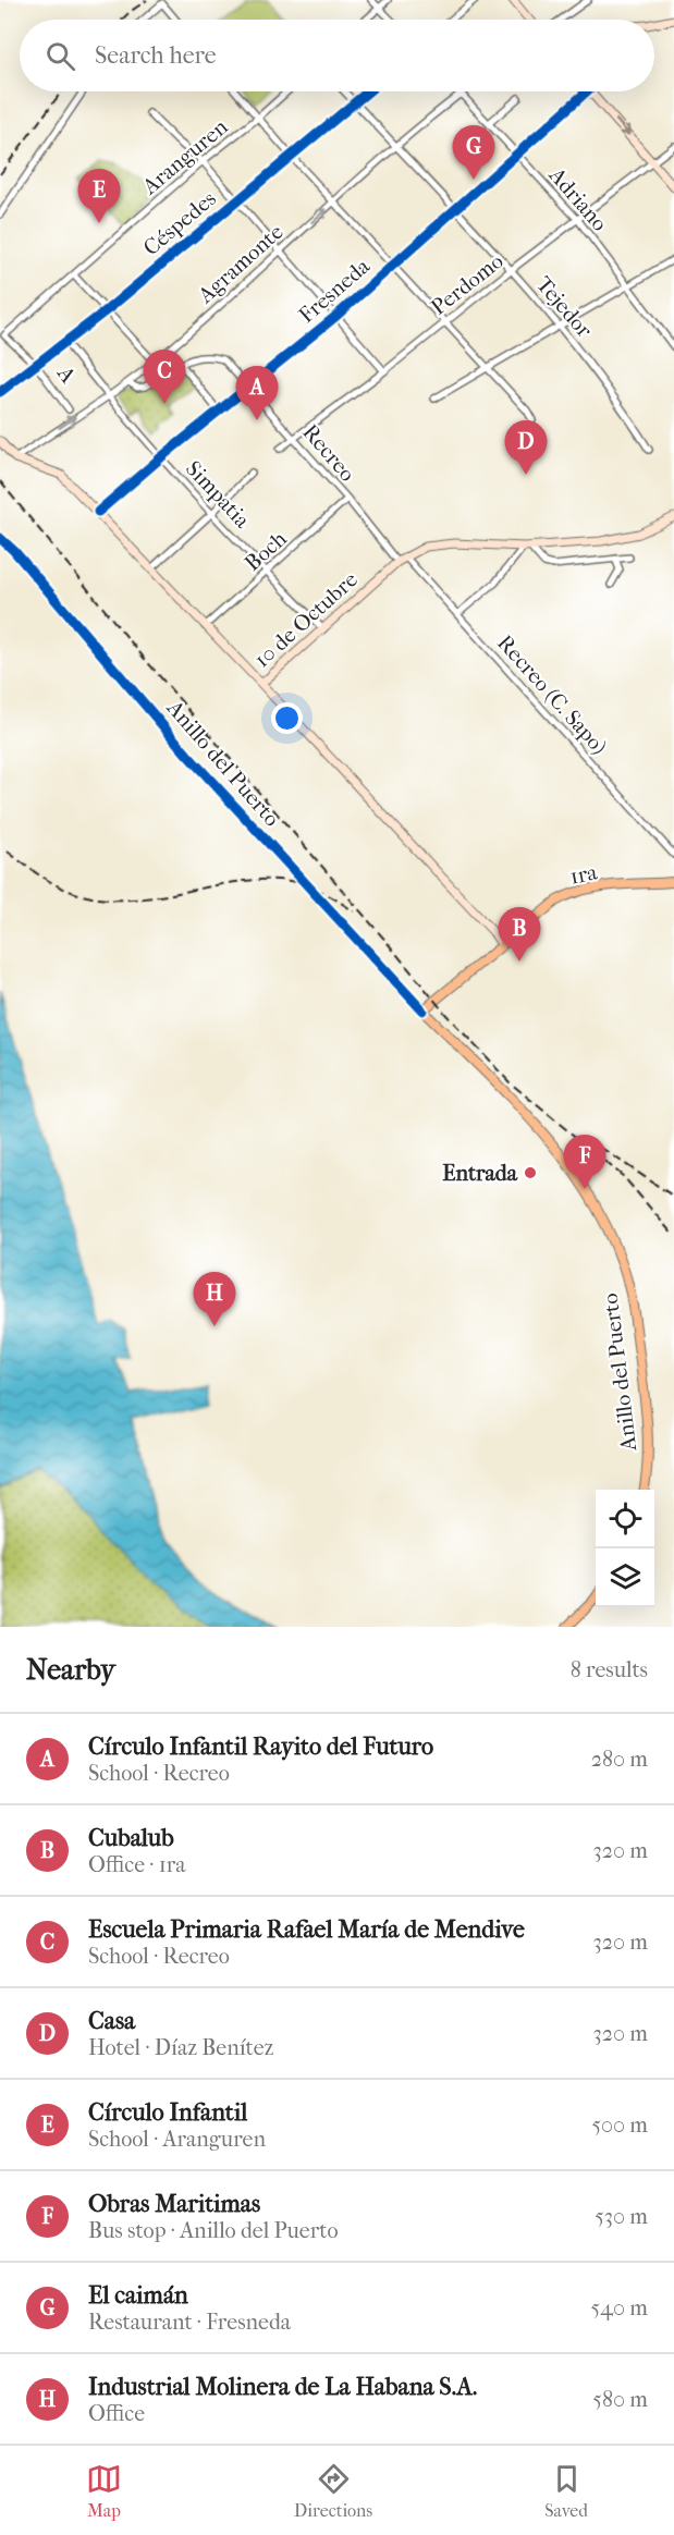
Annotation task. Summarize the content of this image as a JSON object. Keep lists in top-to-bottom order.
{
  "streets": {
    "main road": ["10 de Octubre", "Anillo del Puerto", "1ra"],
    "street": [
      "Aranguren",
      "Adriano",
      "Céspedes",
      "Agramonte",
      "Perdomo",
      "Fresneda",
      "Tejedor",
      "A",
      "Recreo",
      "Simpatia",
      "Boch",
      "Recreo (C. Sapo)"
    ]
  },
  "crossings": [
    ["Aranguren", "A"],
    ["Adriano", "Agramonte"],
    ["Adriano", "Perdomo"],
    ["Adriano", "Fresneda"],
    ["Céspedes", "Tejedor"],
    ["Céspedes", "A"],
    ["Agramonte", "Tejedor"],
    ["Agramonte", "Recreo"],
    ["Agramonte", "Simpatia"],
    ["Perdomo", "Tejedor"],
    ["Perdomo", "Recreo"],
    ["Fresneda", "Tejedor"],
    ["Fresneda", "Recreo"],
    ["Fresneda", "Simpatia"],
    ["Recreo", "Boch"],
    ["Recreo", "10 de Octubre"],
    ["Simpatia", "Boch"],
    ["Simpatia", "10 de Octubre"],
    ["10 de Octubre", "Recreo (C. Sapo)"],
    ["10 de Octubre", "1ra"],
    ["Anillo del Puerto", "1ra"]
  ],
  "places": ["Entrada"],
  "page": {
    "search": "Search here",
    "pins": [
      "G",
      "E",
      "C",
      "A",
      "D",
      "B",
      "F",
      "H"
    ],
    "heading": ["Nearby", "8 results"],
    "list": [
      {
        "mark": "A",
        "name": "Círculo Infantil Rayito del Futuro",
        "note": "School · Recreo",
        "value": "280 m"
      },
      {
        "mark": "B",
        "name": "Cubalub",
        "note": "Office · 1ra",
        "value": "320 m"
      },
      {
        "mark": "C",
        "name": "Escuela Primaria Rafael María de Mendive",
        "note": "School · Recreo",
        "value": "320 m"
      },
      {
        "mark": "D",
        "name": "Casa",
        "note": "Hotel · Díaz Benítez",
        "value": "320 m"
      },
      {
        "mark": "E",
        "name": "Círculo Infantil",
        "note": "School · Aranguren",
        "value": "500 m"
      },
      {
        "mark": "F",
        "name": "Obras Maritimas",
        "note": "Bus stop · Anillo del Puerto",
        "value": "530 m"
      },
      {
        "mark": "G",
        "name": "El caimán",
        "note": "Restaurant · Fresneda",
        "value": "540 m"
      },
      {
        "mark": "H",
        "name": "Industrial Molinera de La Habana S.A.",
        "note": "Office",
        "value": "580 m"
      }
    ],
    "nav": ["Map", "Directions", "Saved"]
  }
}
